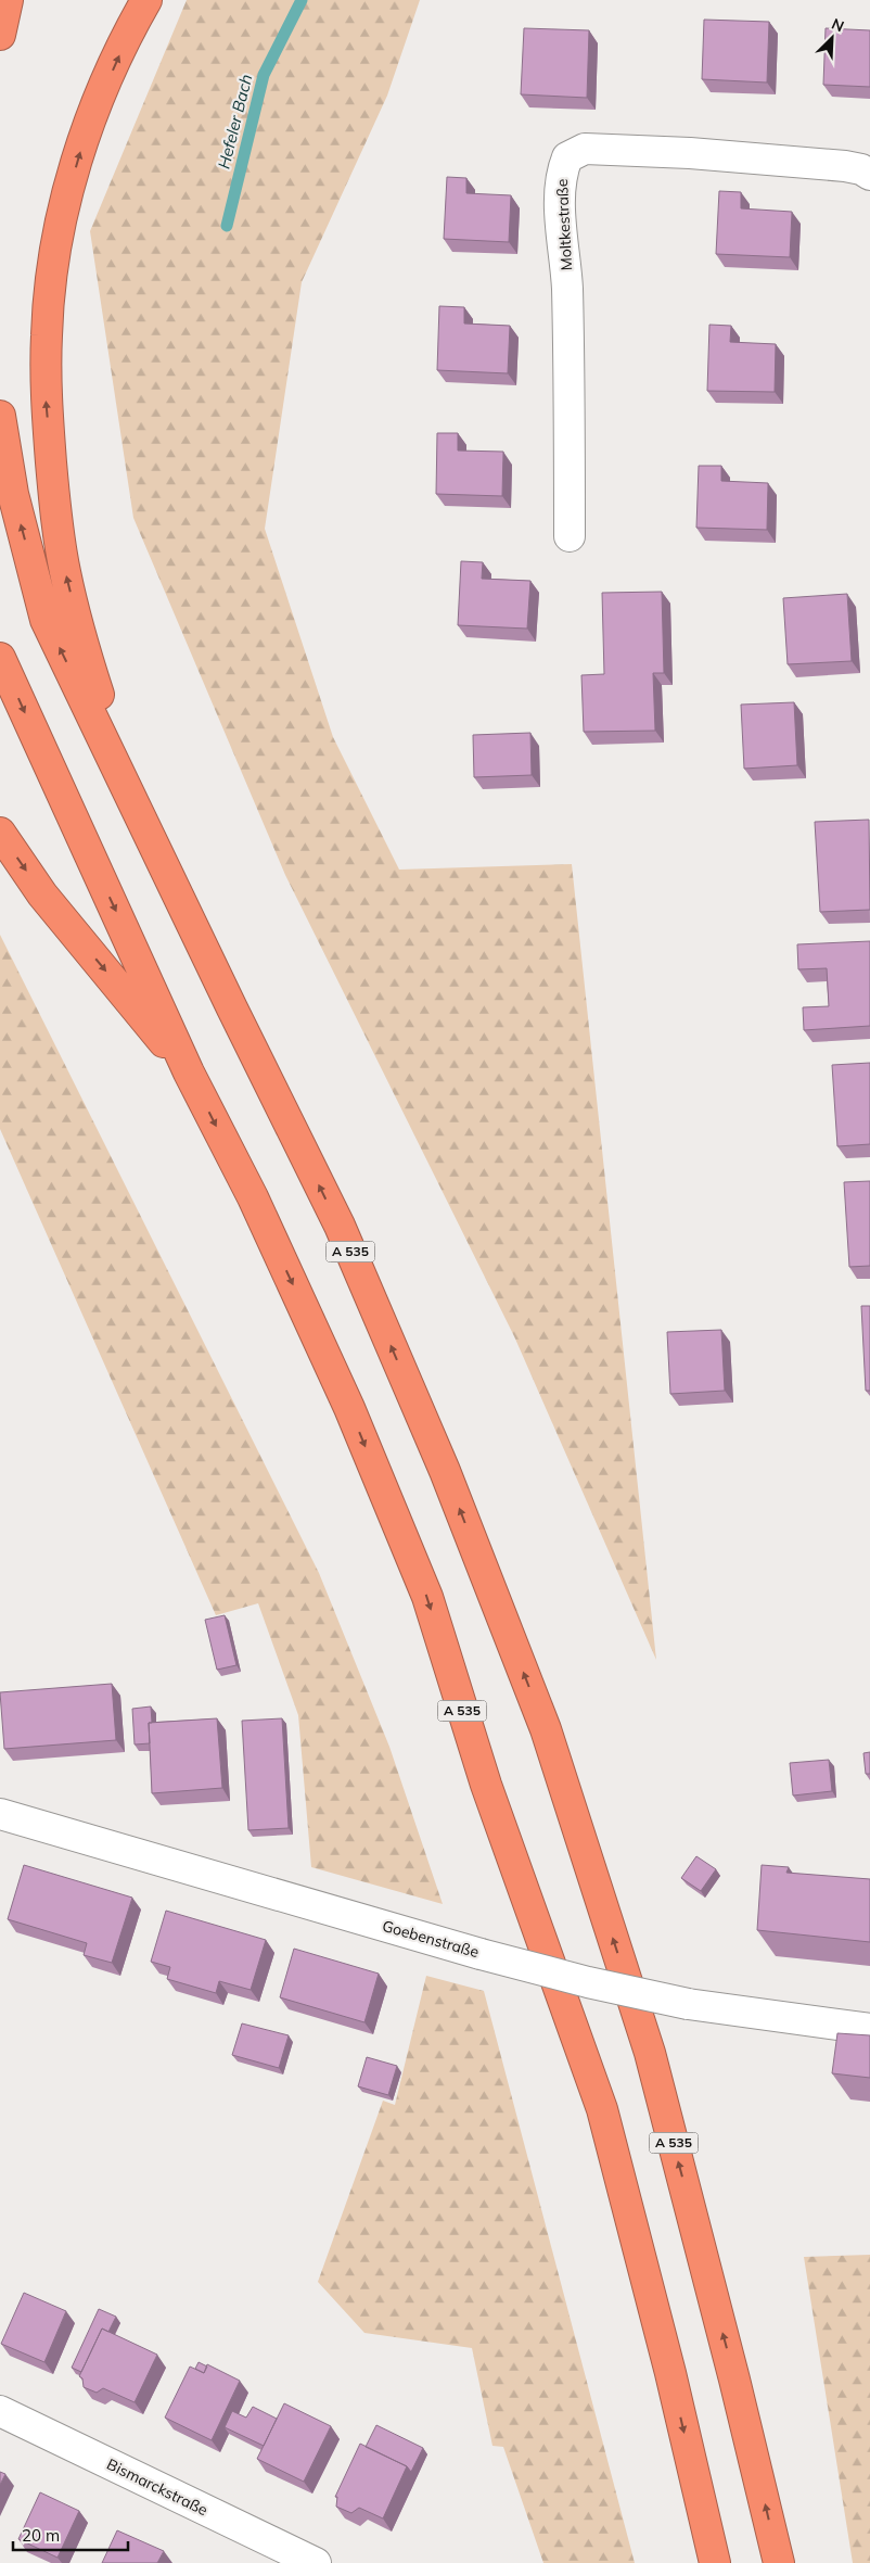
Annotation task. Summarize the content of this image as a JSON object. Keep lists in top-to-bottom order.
{
  "streets": {
    "highway": ["A 535"],
    "street": ["Moltkestraße", "Goebenstraße", "Bismarckstraße"]
  },
  "water": ["Hefeler Bach"],
  "scale_bar": "20 m",
  "north": "top right"
}
